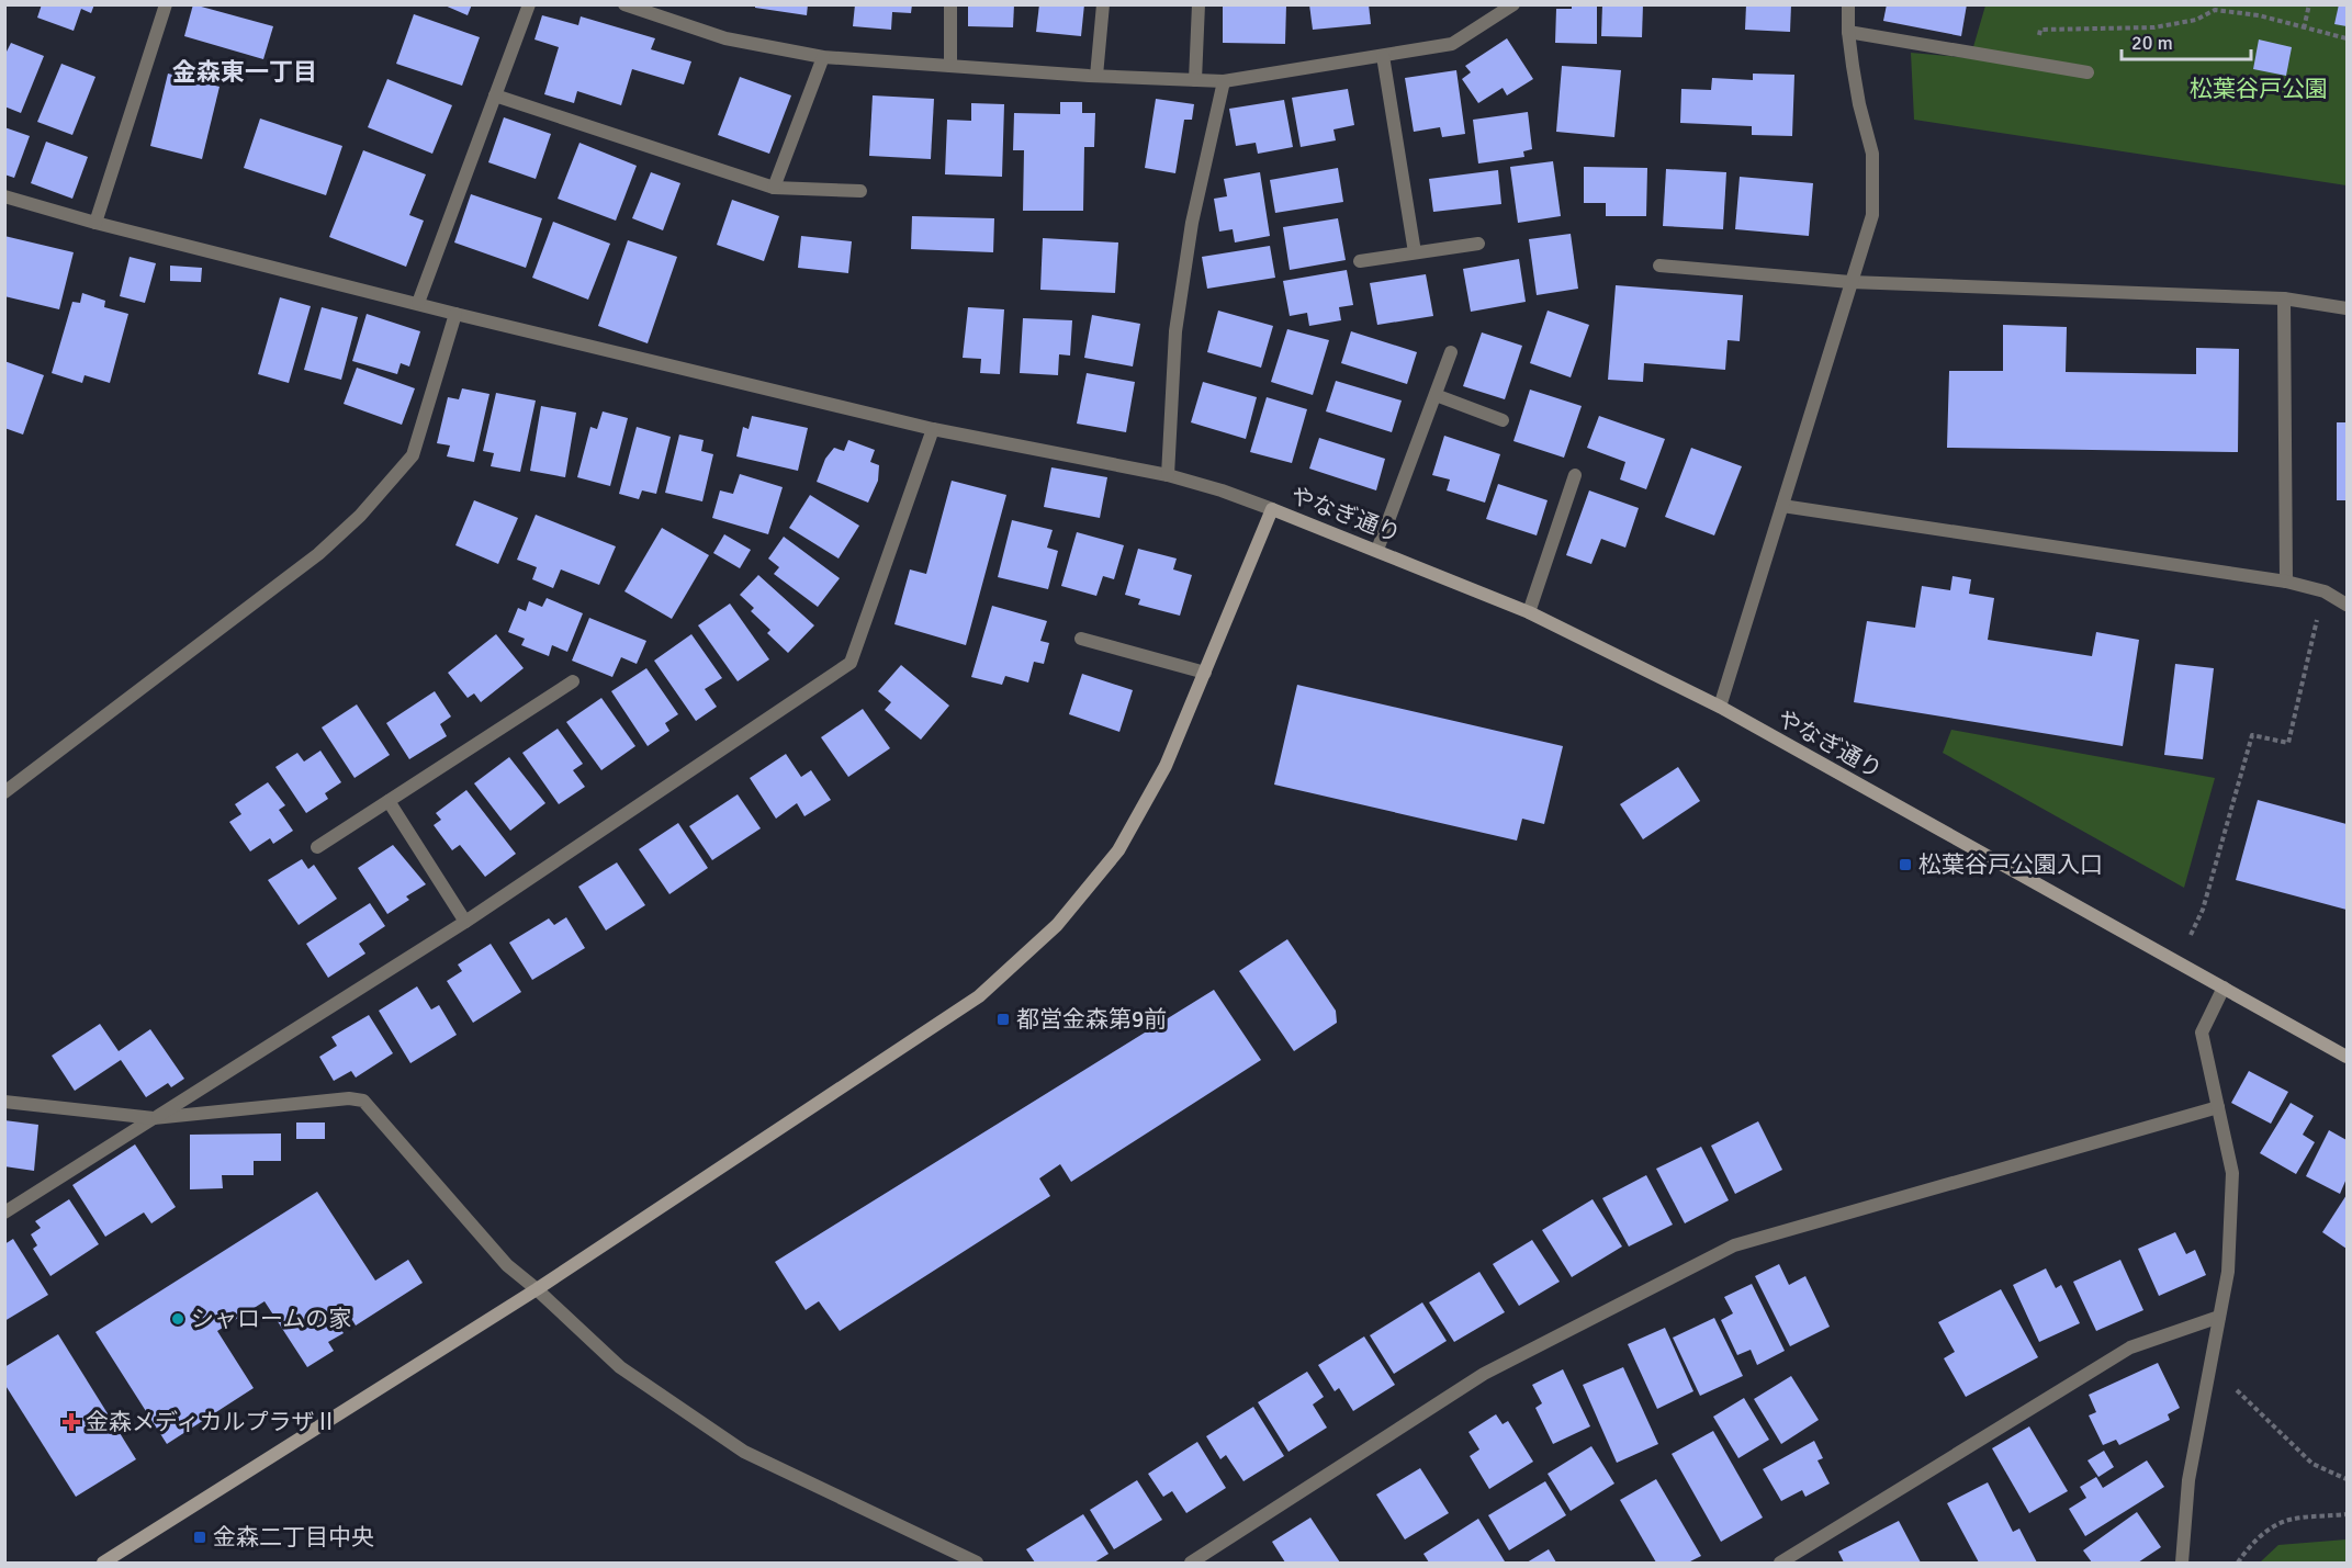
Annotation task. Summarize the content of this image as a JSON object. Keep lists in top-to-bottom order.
{
  "streets": {
    "street": ["やなぎ通り"]
  },
  "districts": ["金森東一丁目"],
  "parks": ["松葉谷戸公園"],
  "places": {
    "transit": ["松葉谷戸公園入口", "都営金森第9前", "金森二丁目中央"],
    "other": ["シャロームの家"],
    "health": ["金森メディカルプラザⅡ"]
  },
  "scale_bar": "20 m"
}
